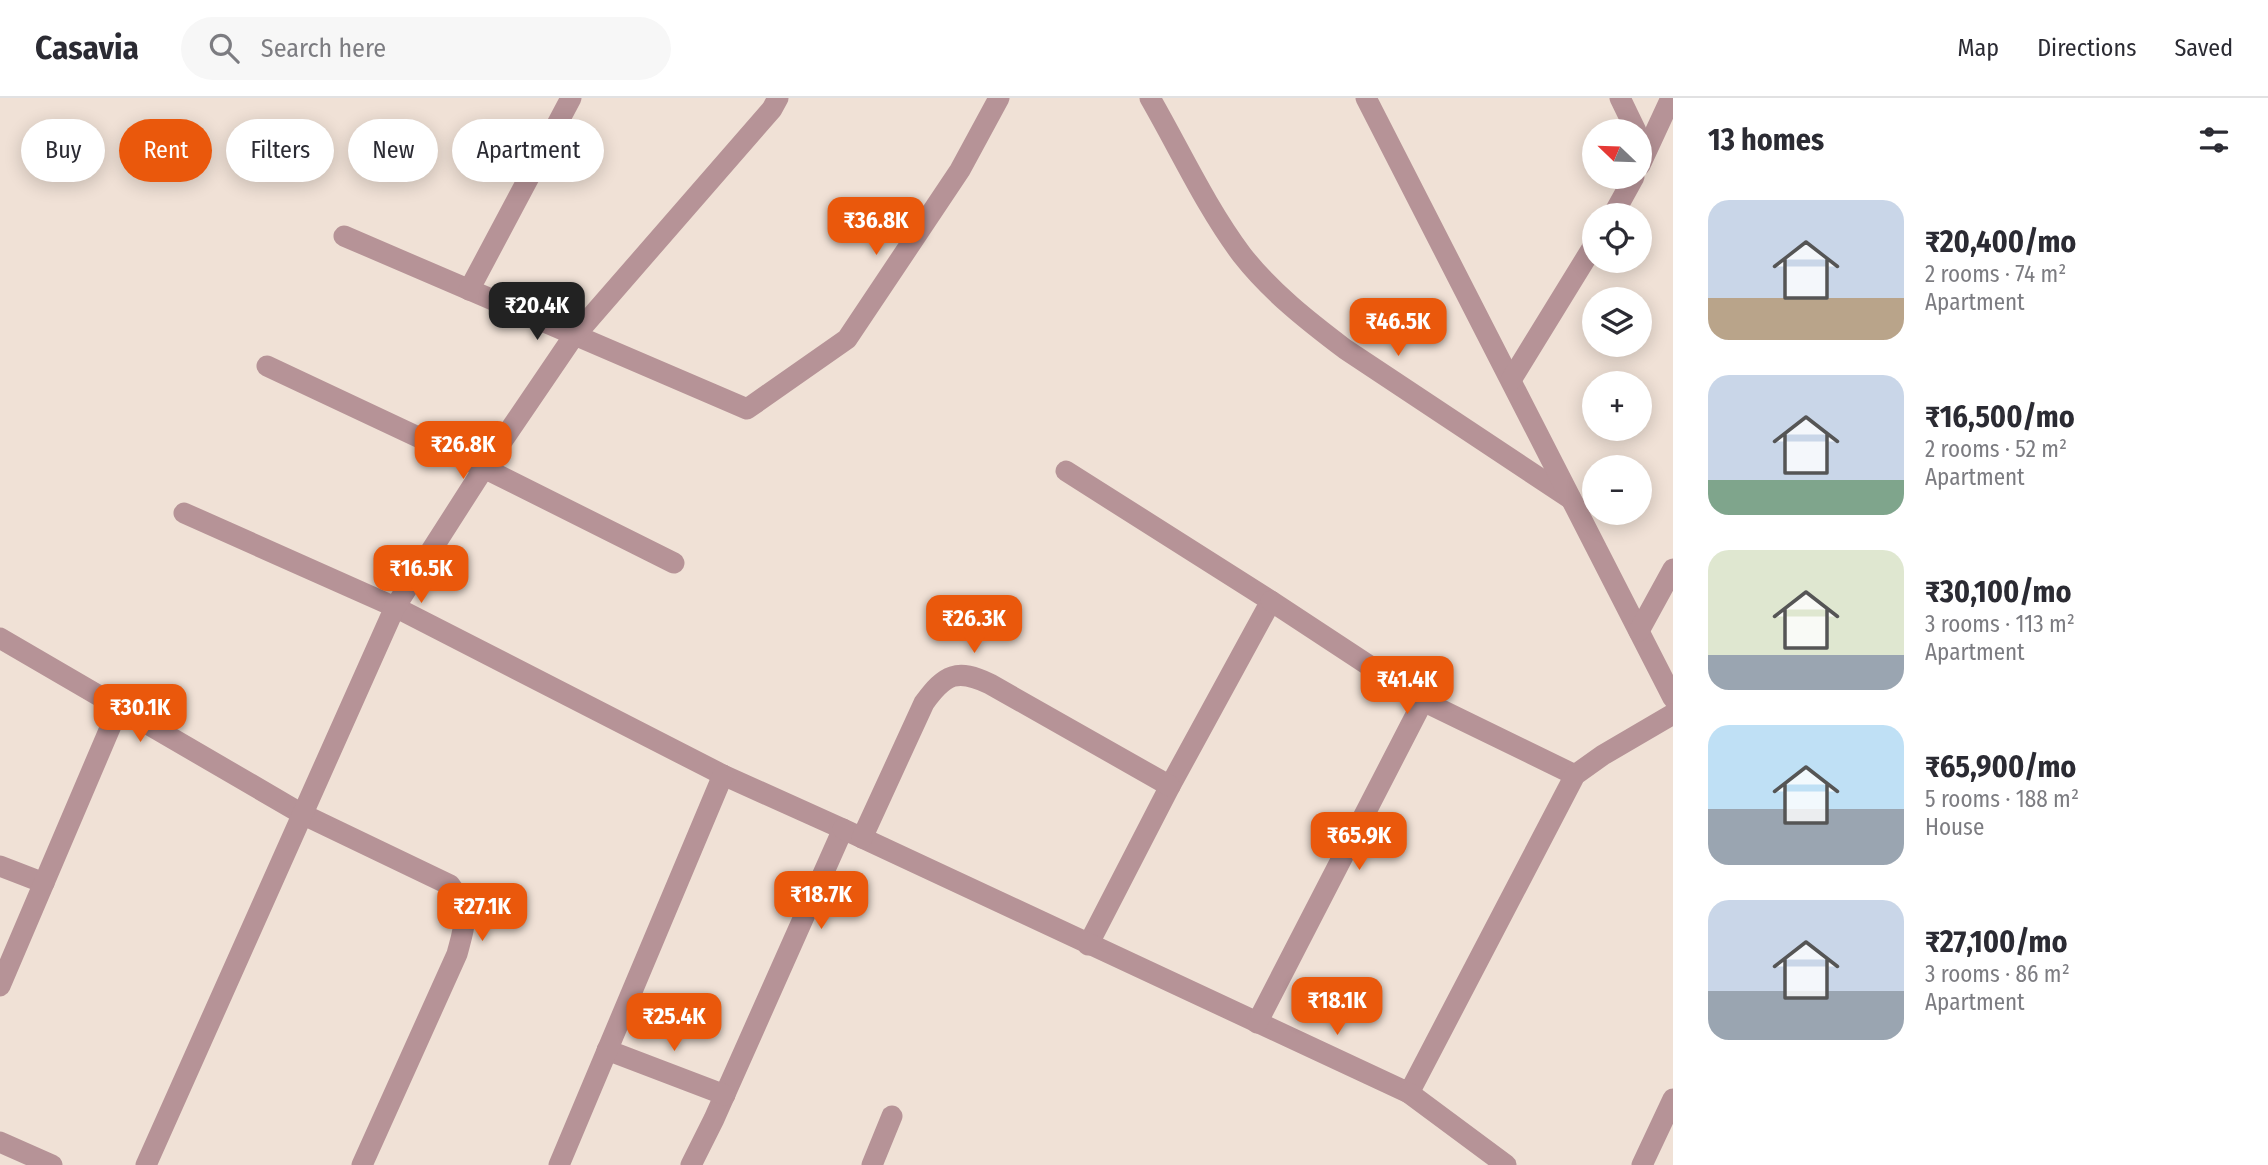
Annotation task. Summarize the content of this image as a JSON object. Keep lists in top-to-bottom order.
{
  "north": "top left",
  "page": {
    "header": "Casavia",
    "search": "Search here",
    "nav": ["Map", "Directions", "Saved"],
    "heading": "13 homes",
    "map_buttons": ["+", "−"],
    "chip": [
      "Buy",
      "Rent",
      "Filters",
      "New",
      "Apartment"
    ],
    "list": [
      {
        "name": "₹20,400/mo",
        "note": "2 rooms · 74 m² · Apartment"
      },
      {
        "name": "₹16,500/mo",
        "note": "2 rooms · 52 m² · Apartment"
      },
      {
        "name": "₹30,100/mo",
        "note": "3 rooms · 113 m² · Apartment"
      },
      {
        "name": "₹65,900/mo",
        "note": "5 rooms · 188 m² · House"
      },
      {
        "name": "₹27,100/mo",
        "note": "3 rooms · 86 m² · Apartment"
      }
    ],
    "price": [
      "₹36.8K",
      "₹20.4K",
      "₹46.5K",
      "₹26.8K",
      "₹16.5K",
      "₹26.3K",
      "₹41.4K",
      "₹30.1K",
      "₹65.9K",
      "₹18.7K",
      "₹27.1K",
      "₹18.1K",
      "₹25.4K"
    ]
  }
}
